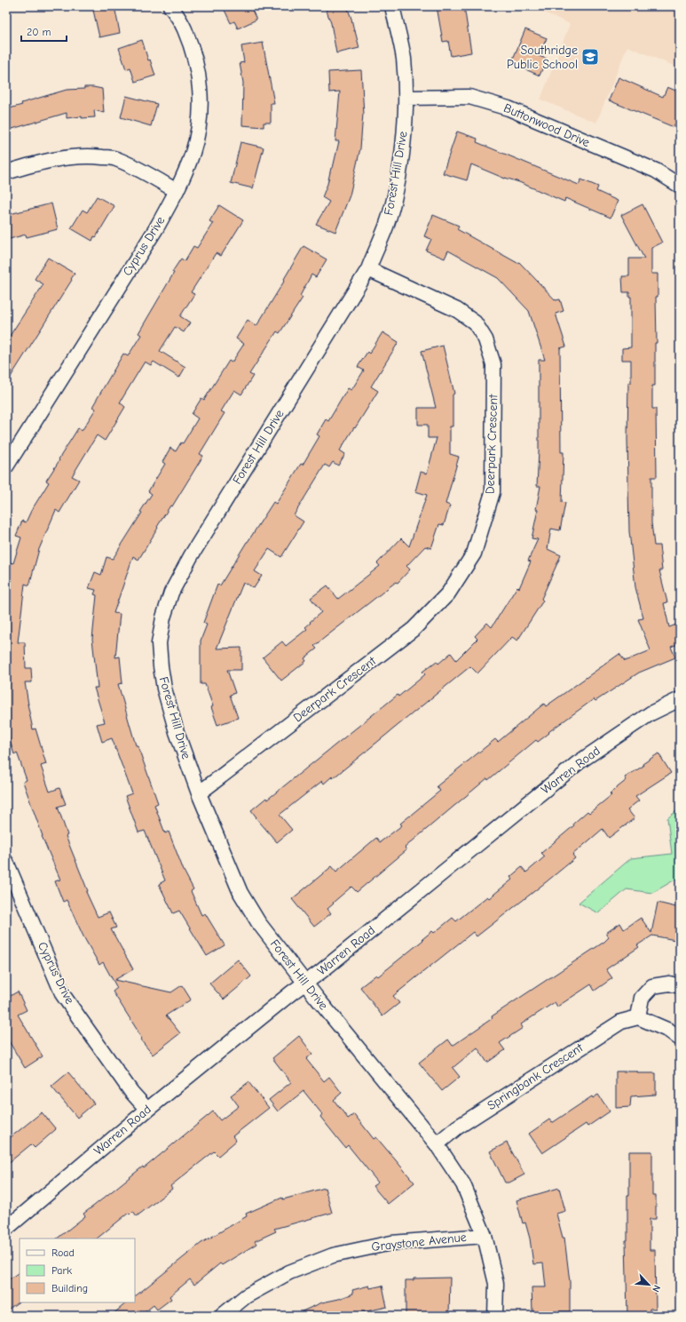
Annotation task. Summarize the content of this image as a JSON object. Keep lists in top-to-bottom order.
{
  "streets": {
    "street": [
      "Buttonwood Drive",
      "Forest Hill Drive",
      "Cyprus Drive",
      "Deerpark Crescent",
      "Warren Road",
      "Springbank Crescent",
      "Graystone Avenue"
    ]
  },
  "crossings": [
    ["Buttonwood Drive", "Forest Hill Drive"],
    ["Forest Hill Drive", "Deerpark Crescent"],
    ["Forest Hill Drive", "Warren Road"],
    ["Forest Hill Drive", "Springbank Crescent"],
    ["Forest Hill Drive", "Graystone Avenue"],
    ["Cyprus Drive", "Warren Road"]
  ],
  "places": {
    "school or university": ["Southridge Public School"]
  },
  "legend": ["Road", "Park", "Building"],
  "scale_bar": "20 m",
  "north": "bottom right"
}
